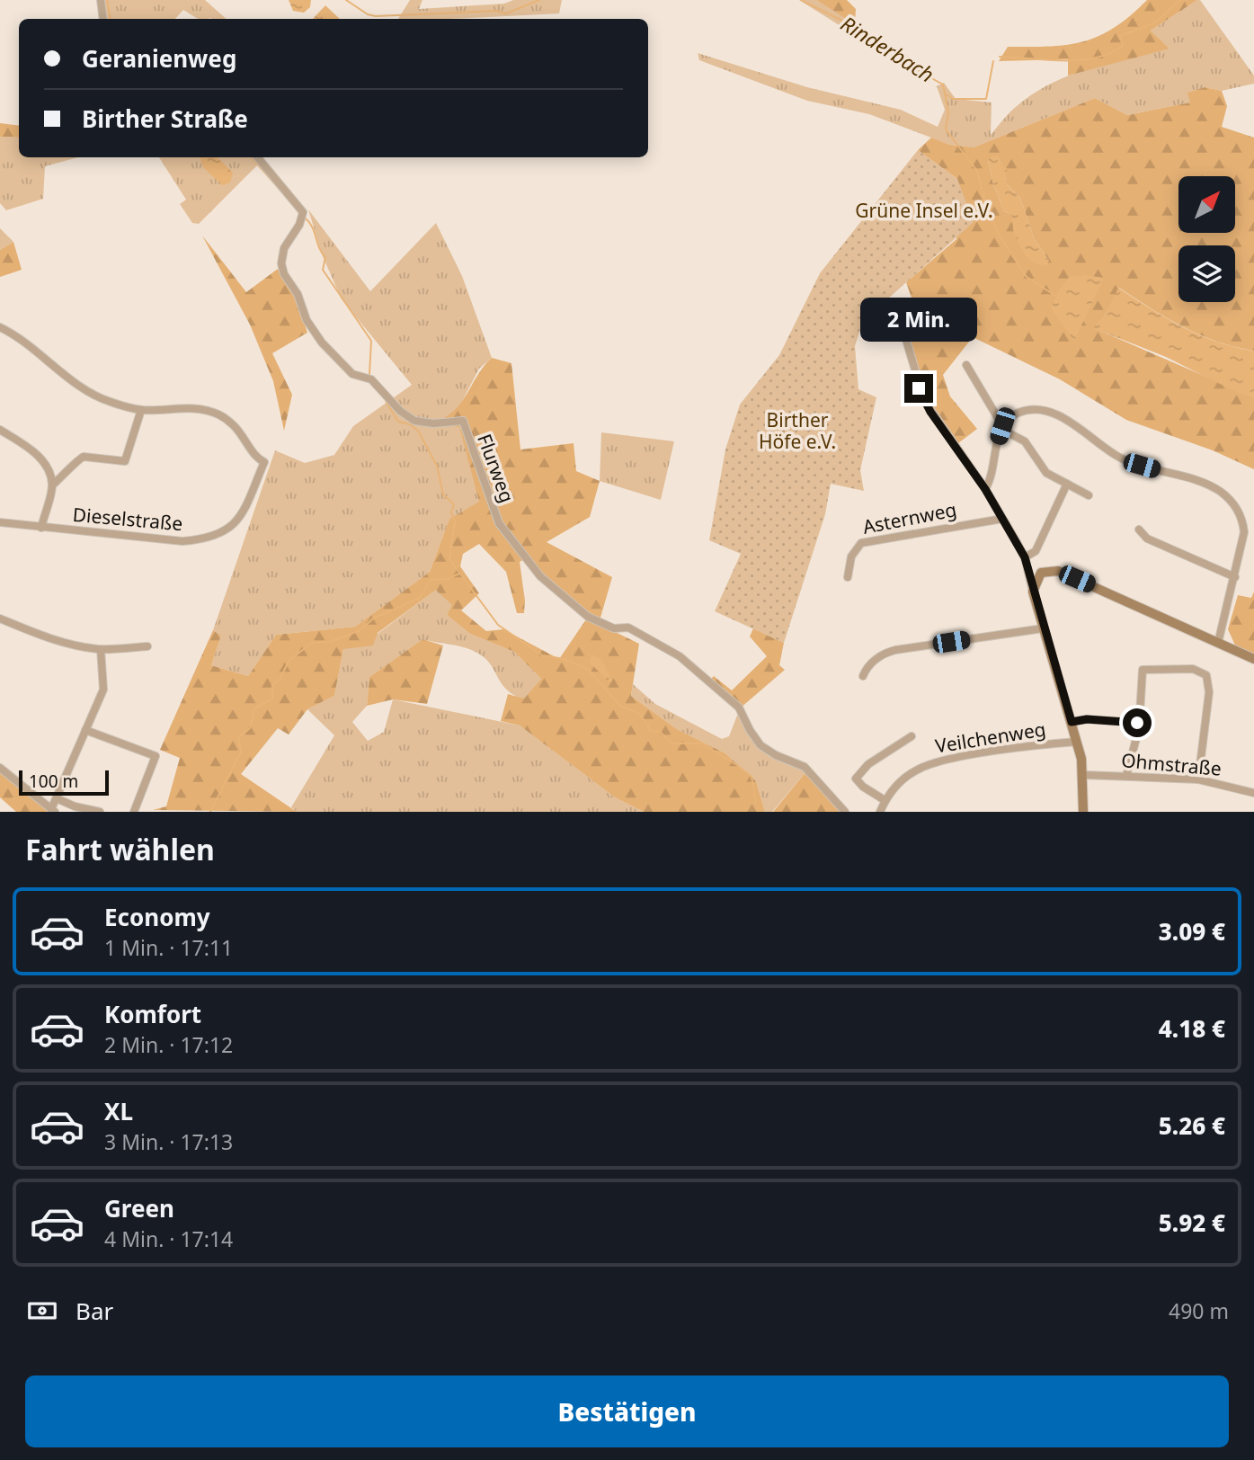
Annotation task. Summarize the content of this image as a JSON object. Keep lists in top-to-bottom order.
{
  "streets": {
    "street": [
      "Flurweg",
      "Asternweg",
      "Dieselstraße",
      "Veilchenweg",
      "Ohmstraße"
    ]
  },
  "water": ["Rinderbach"],
  "parks": ["Grüne Insel e.V.", "Birther Höfe e.V."],
  "scale_bar": "100 m",
  "north": "top right",
  "page": {
    "banner": ["Geranienweg", "Birther Straße"],
    "bubble": "2 Min.",
    "scale": "100 m",
    "heading": "Fahrt wählen",
    "list": [
      {
        "name": "Economy",
        "note": "1 Min. · 17:11",
        "value": "3.09 €"
      },
      {
        "name": "Komfort",
        "note": "2 Min. · 17:12",
        "value": "4.18 €"
      },
      {
        "name": "XL",
        "note": "3 Min. · 17:13",
        "value": "5.26 €"
      },
      {
        "name": "Green",
        "note": "4 Min. · 17:14",
        "value": "5.92 €"
      }
    ],
    "pay": ["Bar", "490 m"],
    "buttons": "Bestätigen"
  }
}
